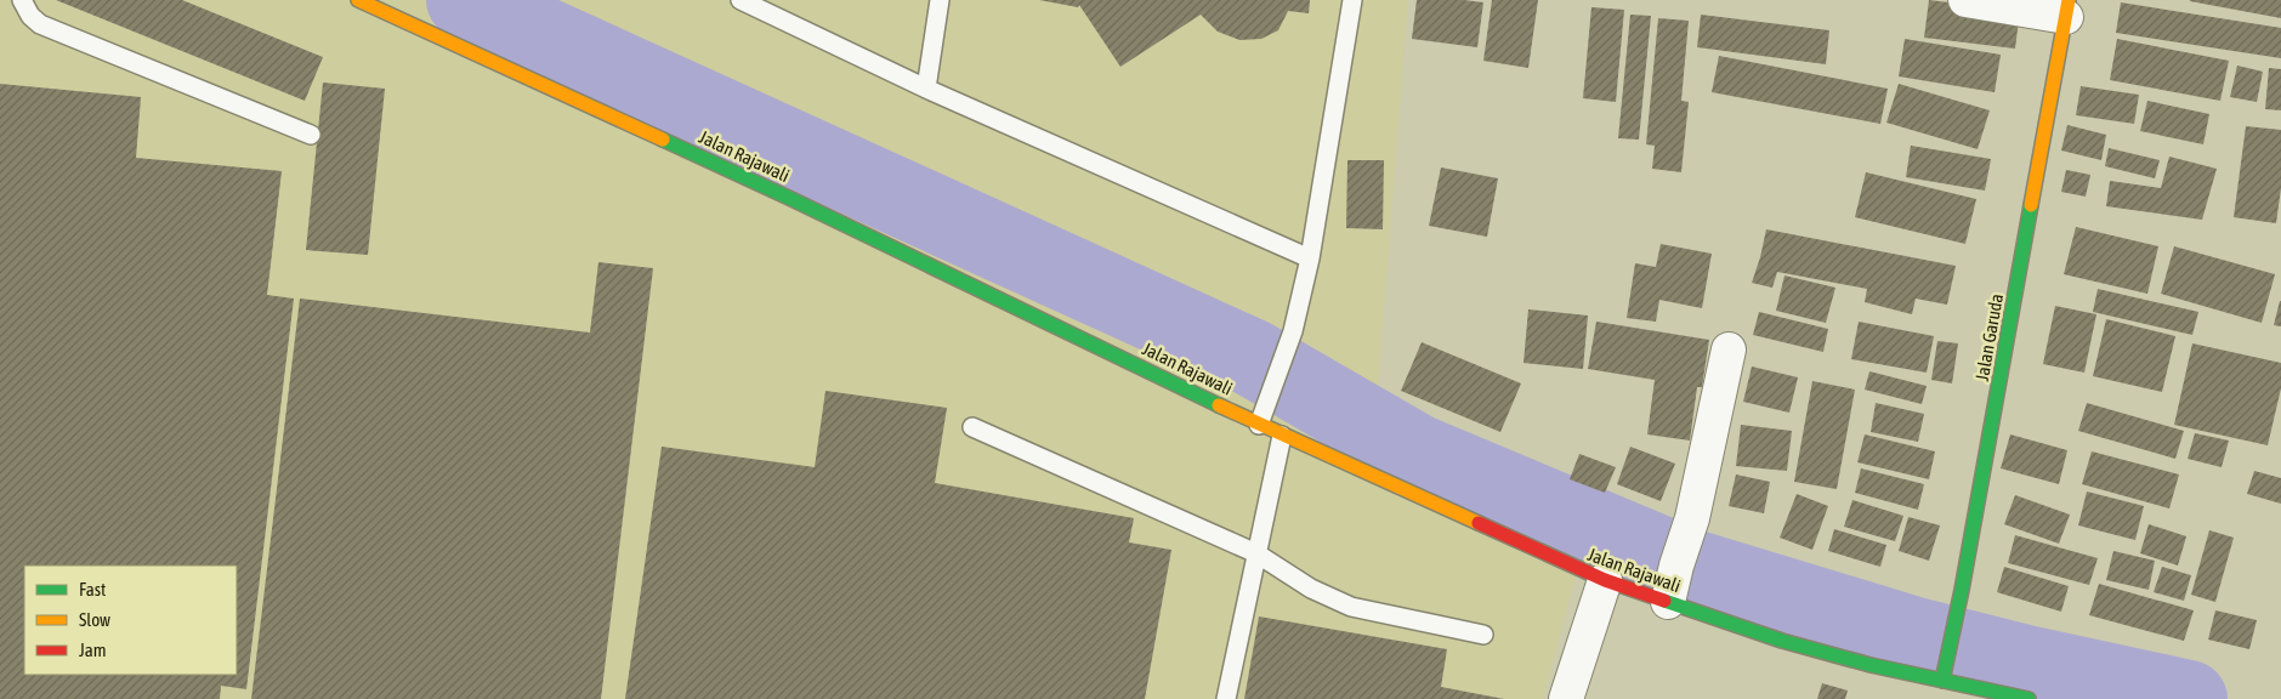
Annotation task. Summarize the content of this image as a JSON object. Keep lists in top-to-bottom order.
{
  "streets": {
    "street": ["Jalan Rajawali", "Jalan Garuda"]
  },
  "crossings": [
    ["Jalan Rajawali", "Jalan Garuda"]
  ],
  "legend": ["Fast", "Slow", "Jam"]
}
